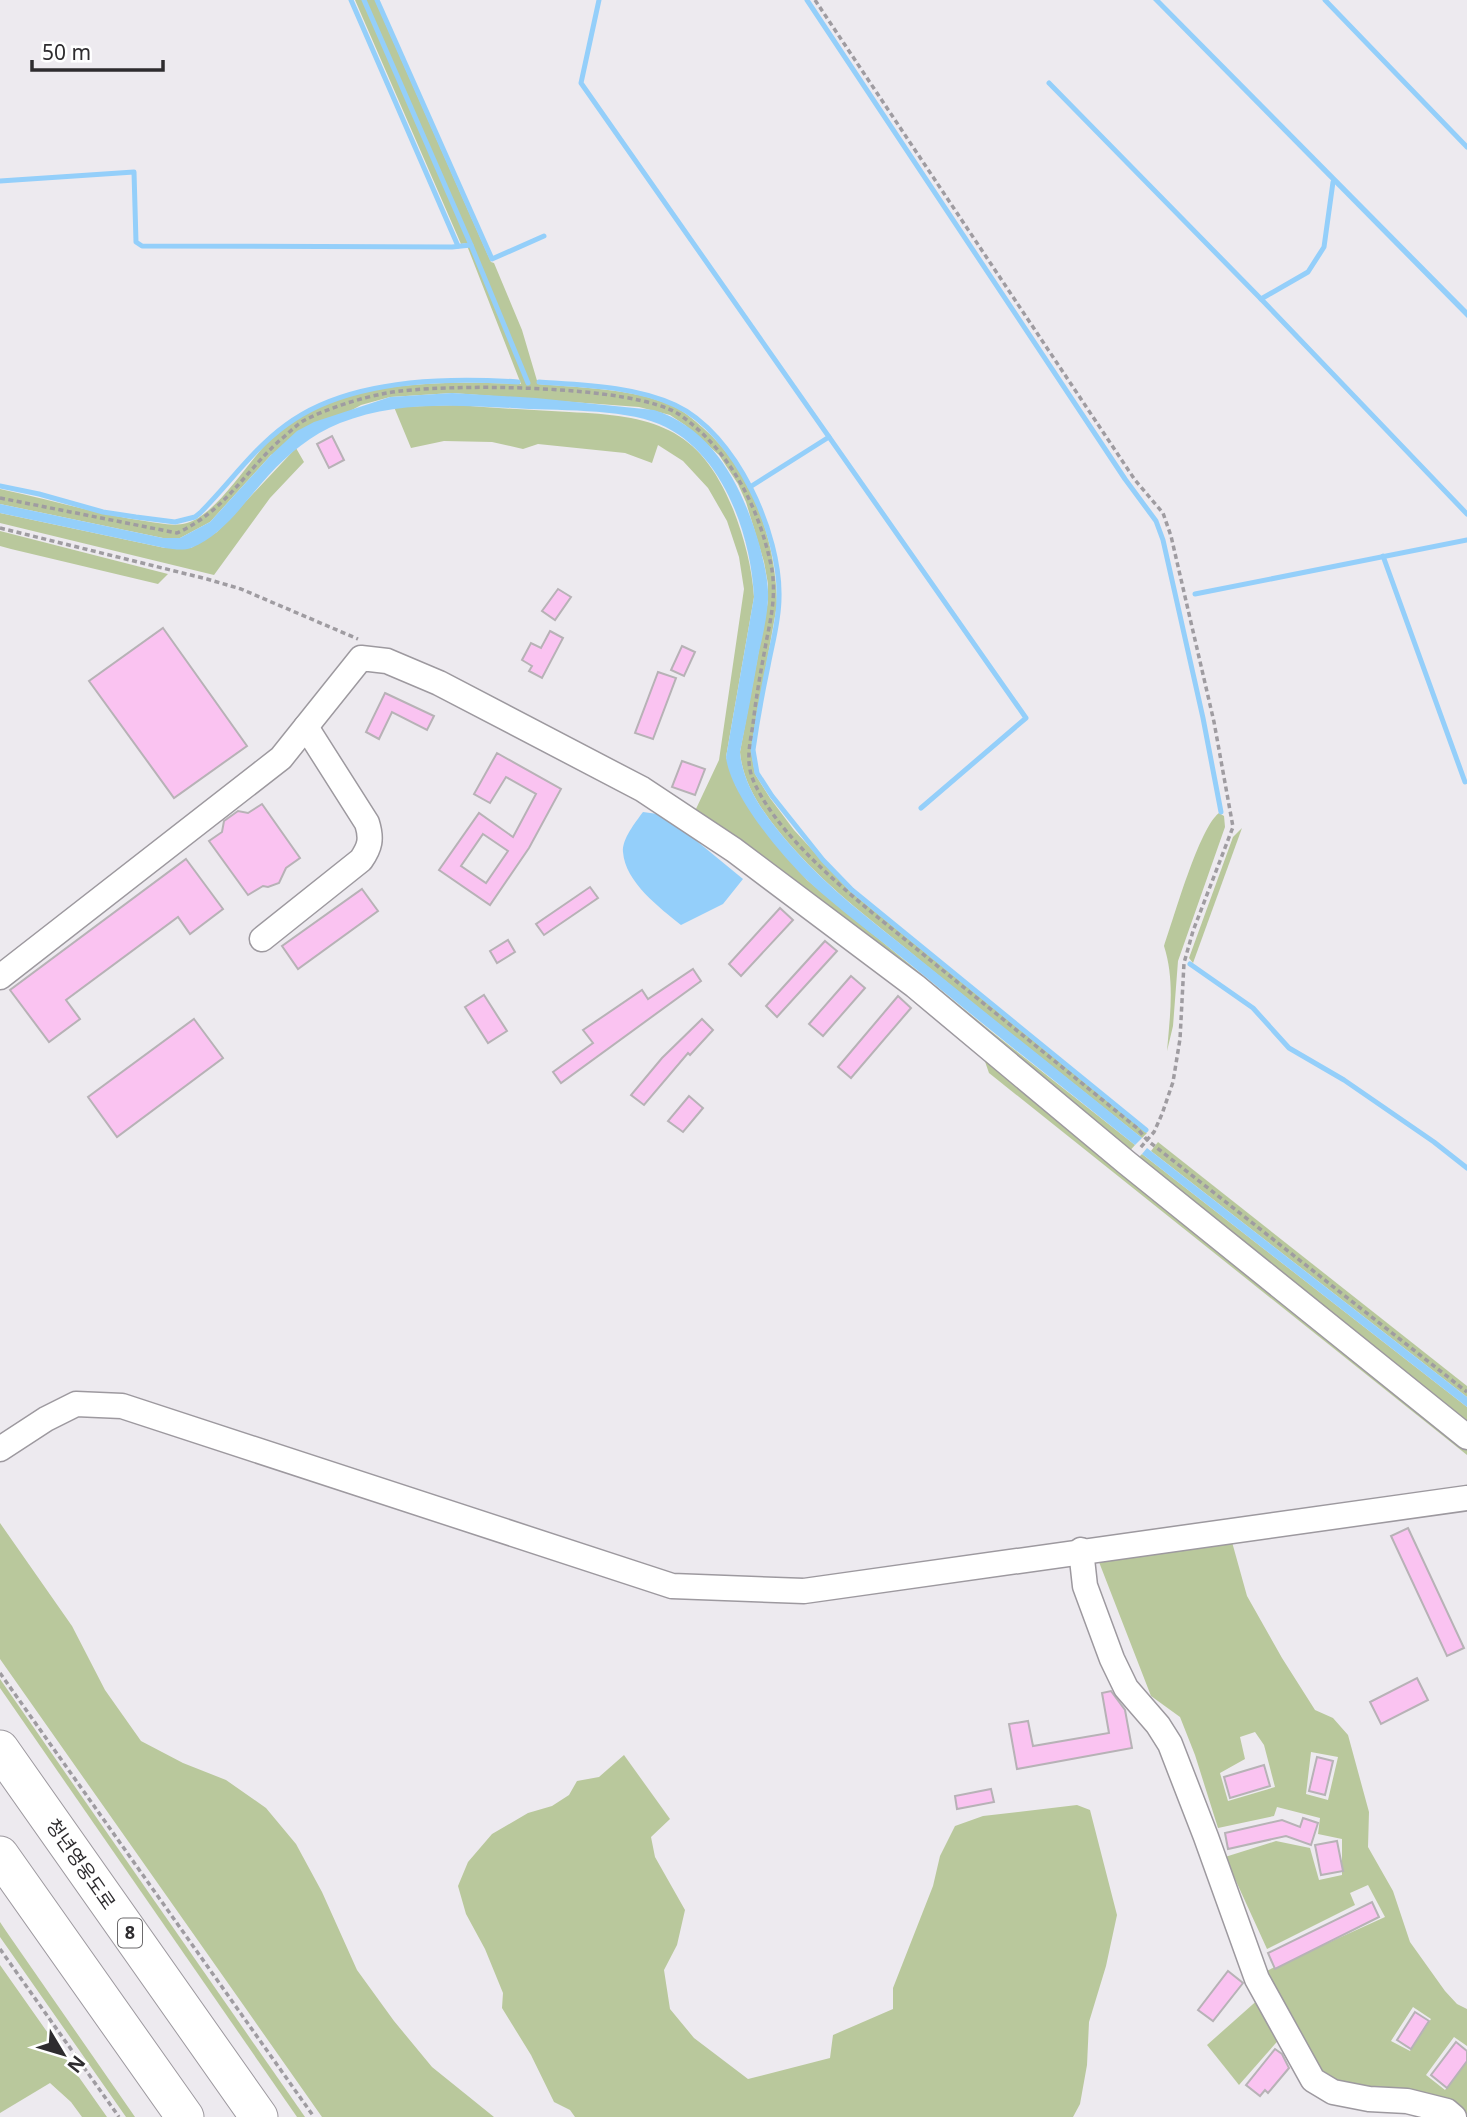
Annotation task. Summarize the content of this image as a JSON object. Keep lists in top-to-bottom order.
{
  "streets": {
    "highway": ["청년영웅도로", "8"]
  },
  "scale_bar": "50 m",
  "north": "bottom right"
}
